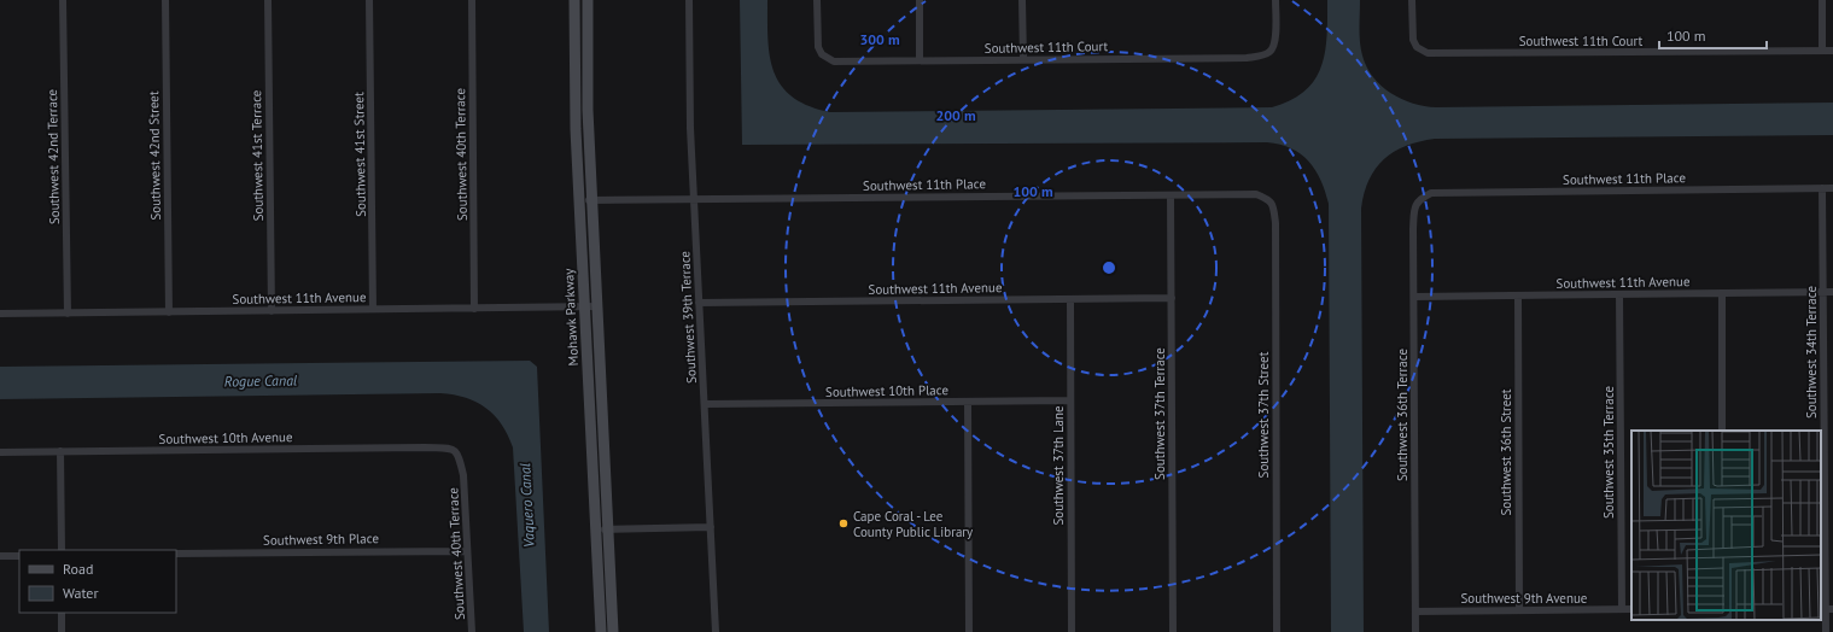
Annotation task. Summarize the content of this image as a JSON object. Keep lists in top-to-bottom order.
{
  "streets": {
    "street": [
      "Southwest 11th Court",
      "Southwest 41st Street",
      "Southwest 40th Terrace",
      "Southwest 42nd Street",
      "Southwest 41st Terrace",
      "Southwest 42nd Terrace",
      "Southwest 11th Place",
      "Southwest 11th Avenue",
      "Mohawk Parkway",
      "Southwest 39th Terrace",
      "Southwest 34th Terrace",
      "Southwest 10th Place",
      "Southwest 37th Terrace",
      "Southwest 37th Street",
      "Southwest 36th Terrace",
      "Southwest 10th Avenue",
      "Southwest 36th Street",
      "Southwest 35th Terrace",
      "Southwest 37th Lane",
      "Southwest 9th Place",
      "Southwest 9th Avenue"
    ]
  },
  "crossings": [
    ["Southwest 41st Street", "Southwest 11th Avenue"],
    ["Southwest 40th Terrace", "Southwest 11th Avenue"],
    ["Southwest 40th Terrace", "Southwest 10th Avenue"],
    ["Southwest 40th Terrace", "Southwest 9th Place"],
    ["Southwest 42nd Street", "Southwest 11th Avenue"],
    ["Southwest 41st Terrace", "Southwest 11th Avenue"],
    ["Southwest 42nd Terrace", "Southwest 11th Avenue"],
    ["Southwest 11th Place", "Mohawk Parkway"],
    ["Southwest 11th Place", "Southwest 39th Terrace"],
    ["Southwest 11th Place", "Southwest 34th Terrace"],
    ["Southwest 11th Place", "Southwest 37th Terrace"],
    ["Southwest 11th Place", "Southwest 37th Street"],
    ["Southwest 11th Place", "Southwest 36th Terrace"],
    ["Southwest 11th Avenue", "Mohawk Parkway"],
    ["Southwest 11th Avenue", "Southwest 39th Terrace"],
    ["Southwest 11th Avenue", "Southwest 34th Terrace"],
    ["Southwest 11th Avenue", "Southwest 37th Terrace"],
    ["Southwest 11th Avenue", "Southwest 36th Terrace"],
    ["Southwest 11th Avenue", "Southwest 36th Street"],
    ["Southwest 11th Avenue", "Southwest 35th Terrace"],
    ["Southwest 11th Avenue", "Southwest 37th Lane"],
    ["Southwest 39th Terrace", "Southwest 10th Place"],
    ["Southwest 10th Place", "Southwest 37th Lane"],
    ["Southwest 36th Terrace", "Southwest 9th Avenue"],
    ["Southwest 36th Street", "Southwest 9th Avenue"],
    ["Southwest 35th Terrace", "Southwest 9th Avenue"]
  ],
  "water": ["Rogue Canal", "Vaquero Canal"],
  "places": ["Cape Coral - Lee County Public Library"],
  "legend": ["Road", "Water"],
  "scale_bar": "100 m",
  "rings": ["300 m", "200 m", "100 m"]
}
